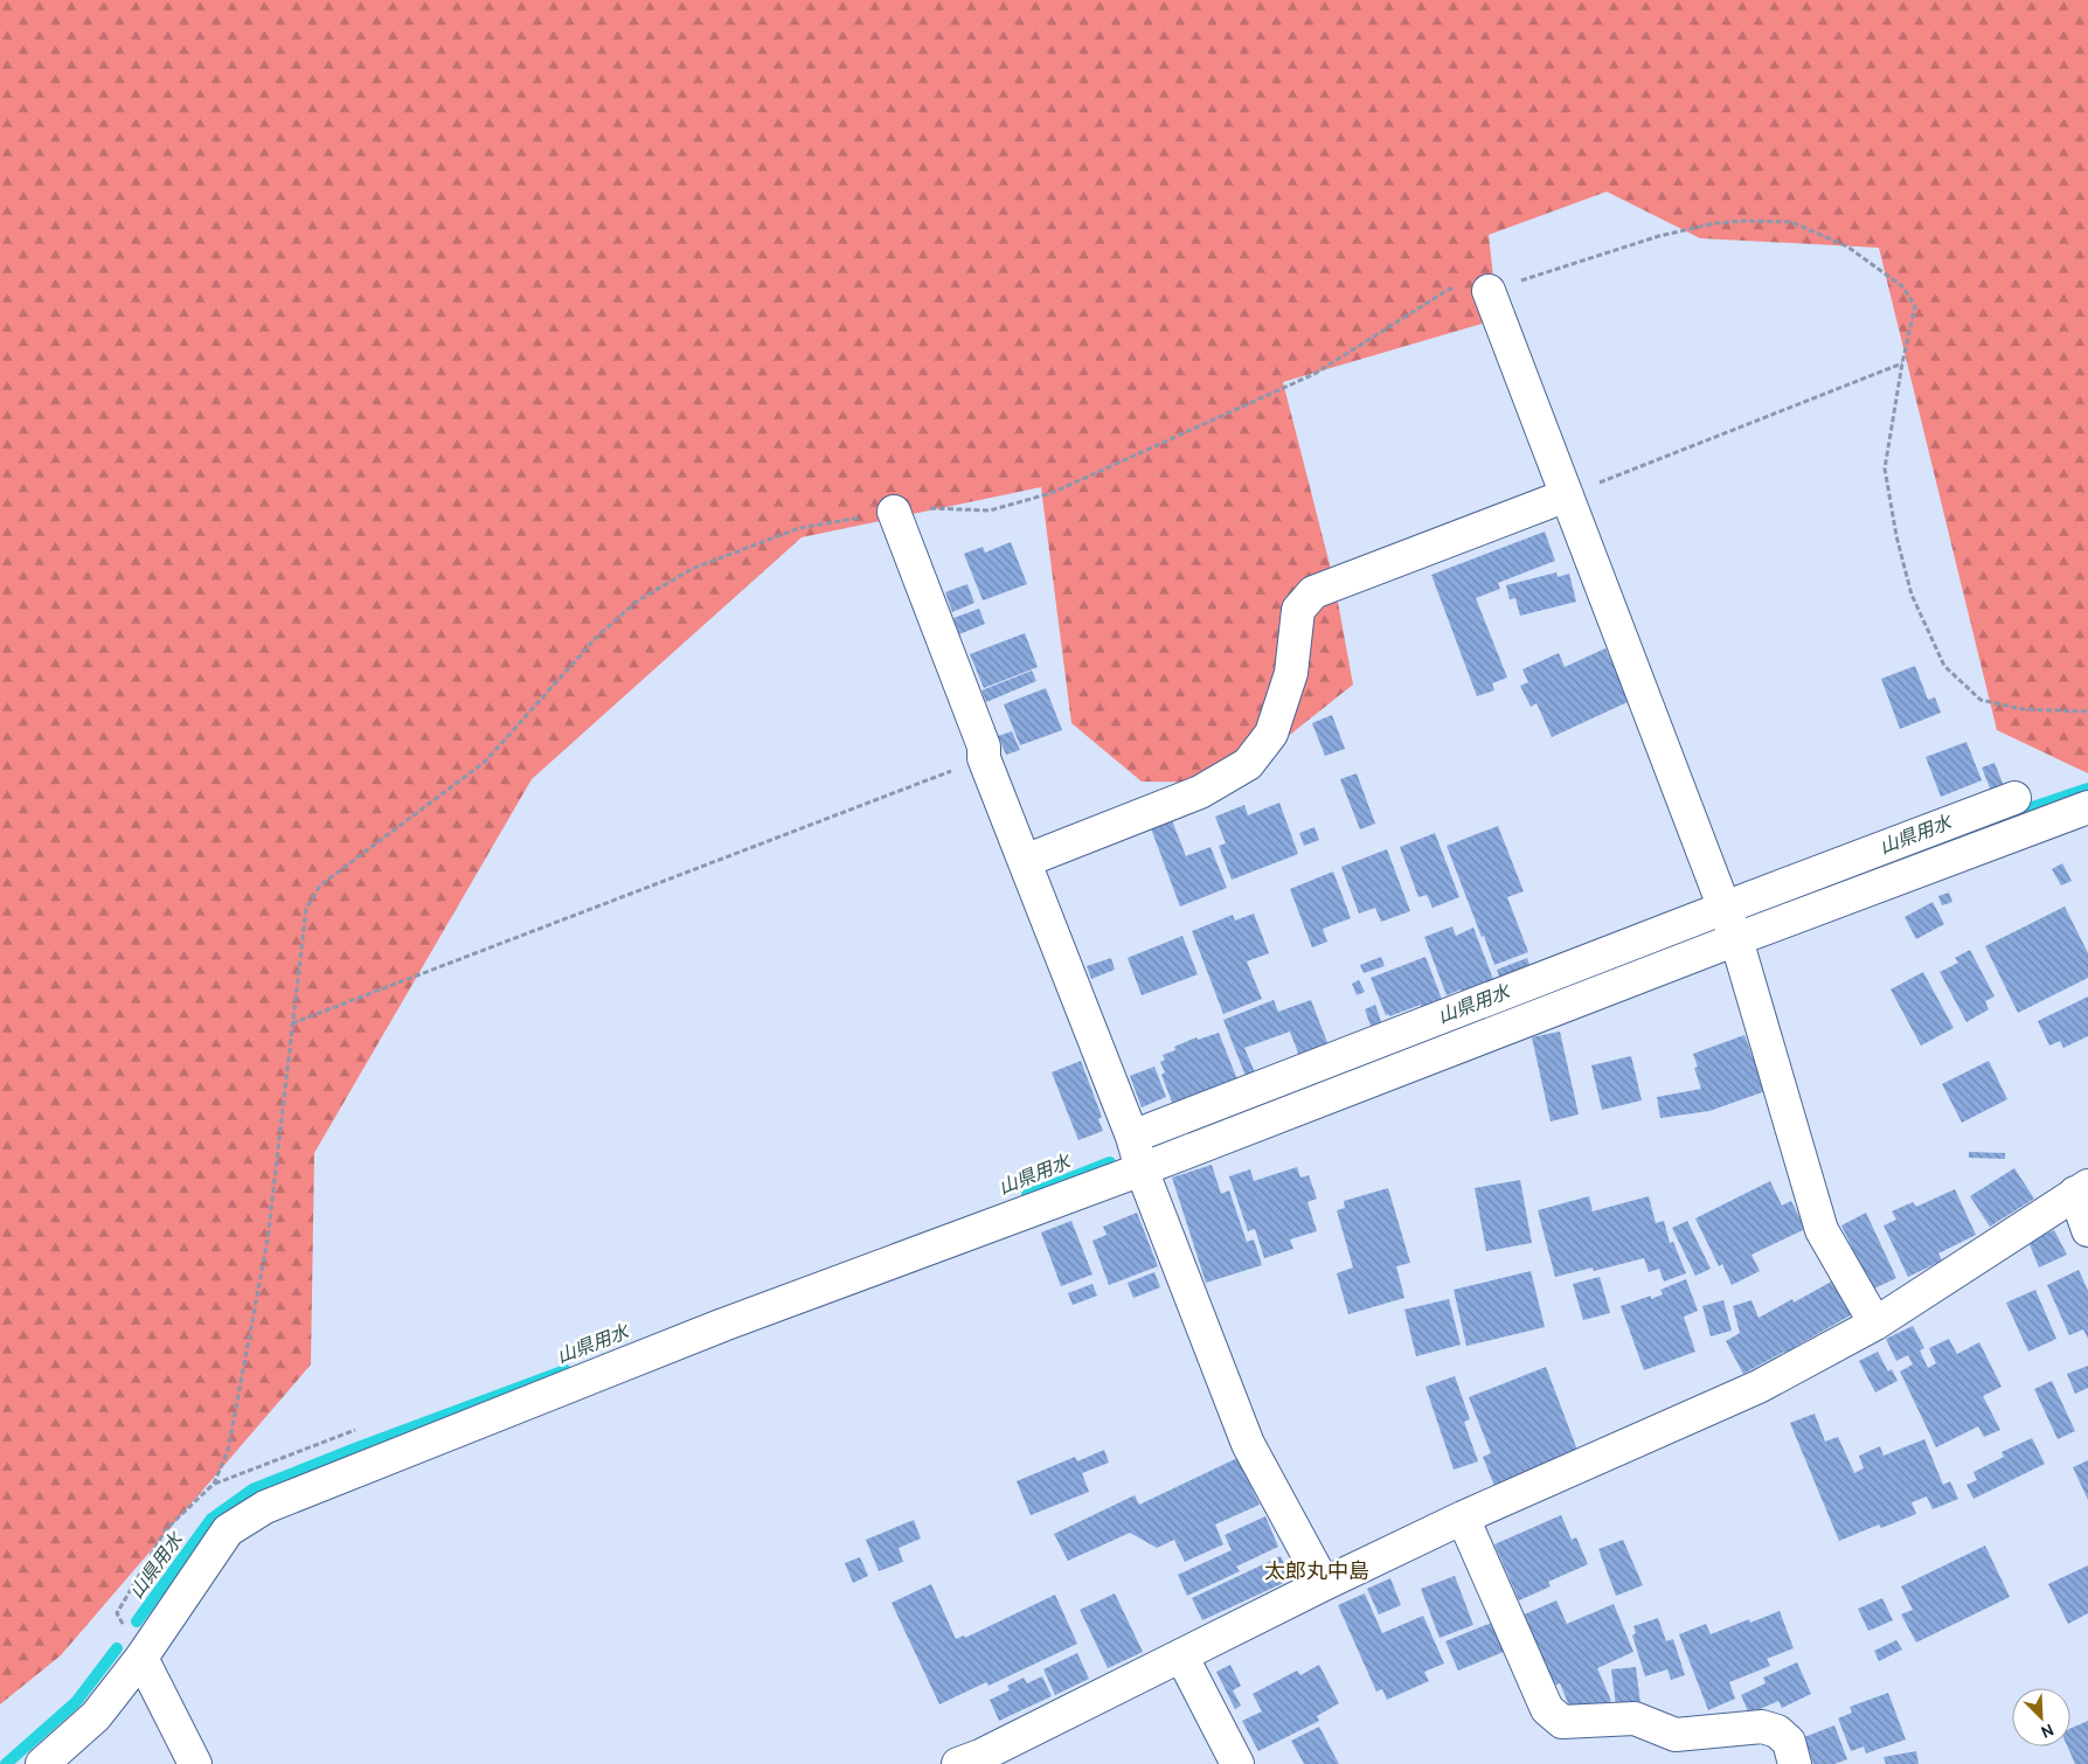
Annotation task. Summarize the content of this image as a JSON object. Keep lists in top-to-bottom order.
{
  "districts": ["太郎丸中島"],
  "water": ["山県用水"],
  "north": "bottom right"
}
